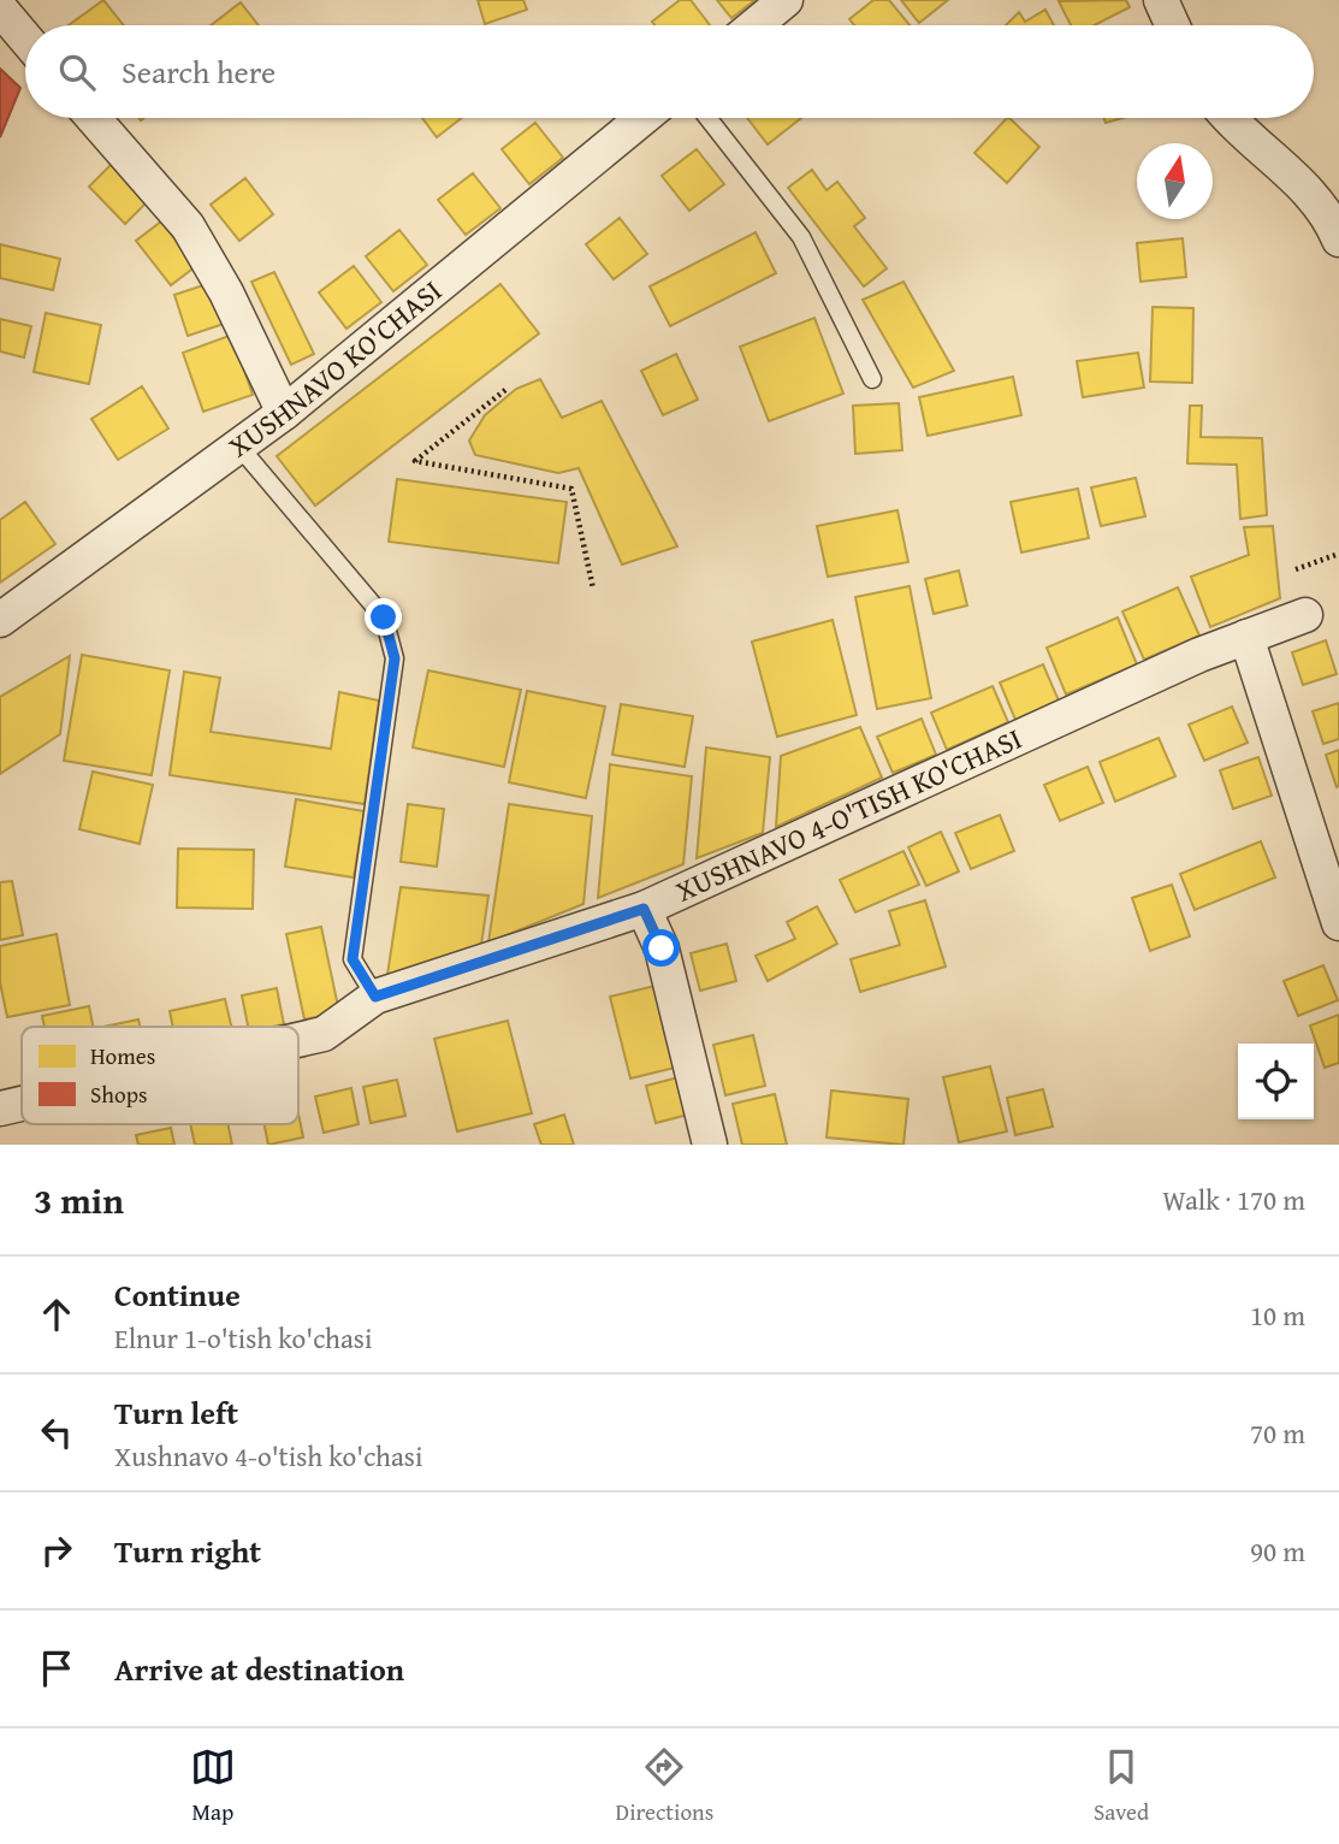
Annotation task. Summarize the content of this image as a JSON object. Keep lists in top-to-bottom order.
{
  "streets": {
    "street": ["XUSHNAVO KO'CHASI", "XUSHNAVO 4-O'TISH KO'CHASI"]
  },
  "legend": ["Homes", "Shops"],
  "north": "top",
  "page": {
    "search": "Search here",
    "heading": ["3 min", "Walk · 170 m"],
    "list": [
      ["Continue", "Elnur 1-o'tish ko'chasi", "10 m"],
      ["Turn left", "Xushnavo 4-o'tish ko'chasi", "70 m"],
      ["Turn right", "90 m"],
      "Arrive at destination"
    ],
    "nav": ["Map", "Directions", "Saved"]
  }
}
